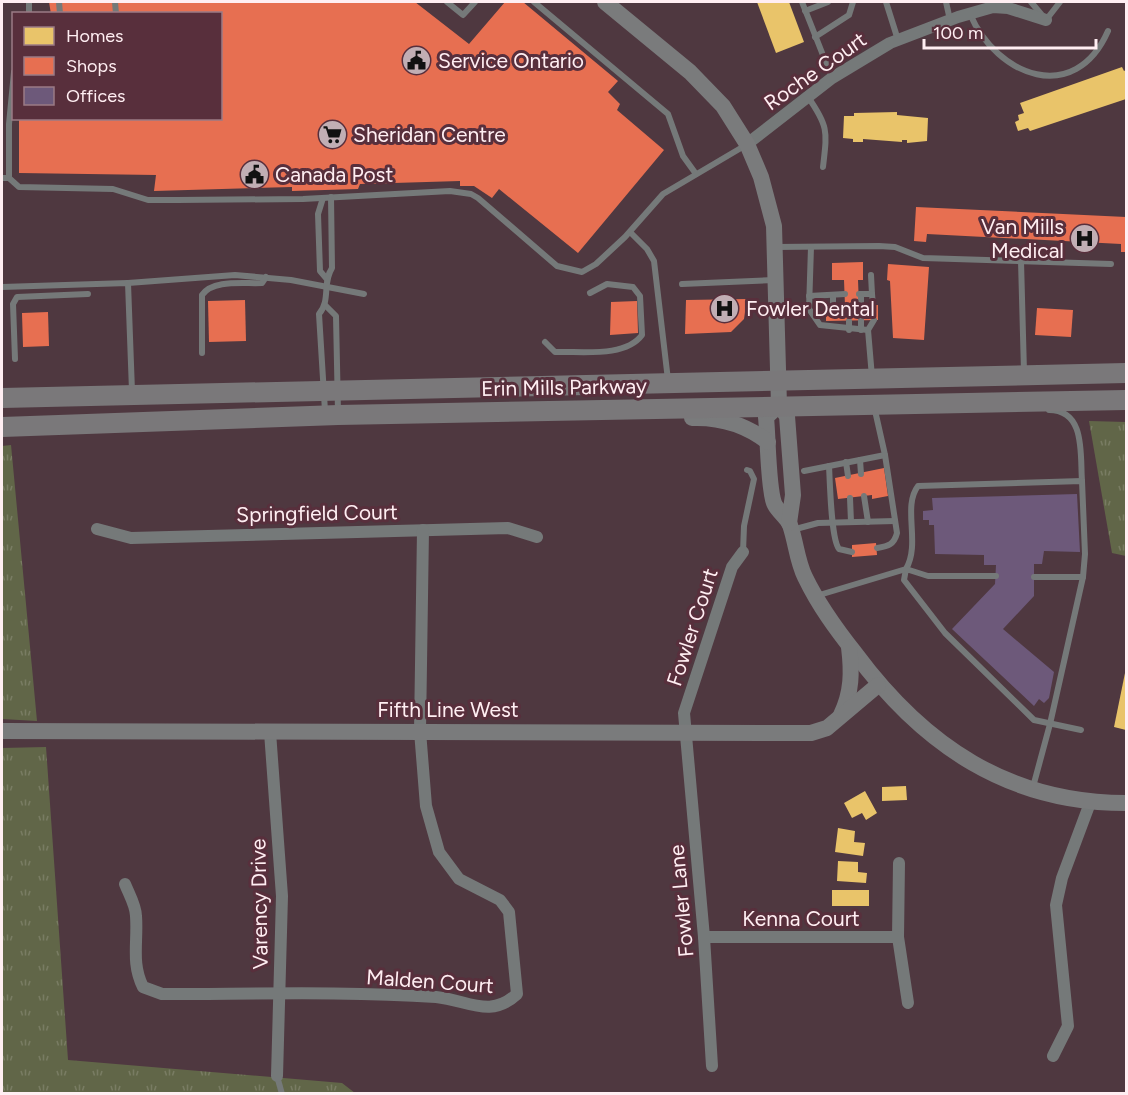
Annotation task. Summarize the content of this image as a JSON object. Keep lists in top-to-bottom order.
{
  "streets": {
    "main road": ["Erin Mills Parkway"],
    "street": [
      "Roche Court",
      "Springfield Court",
      "Fowler Court",
      "Fifth Line West",
      "Fowler Lane",
      "Varency Drive",
      "Kenna Court",
      "Malden Court"
    ]
  },
  "crossings": [
    ["Fowler Court", "Fifth Line West"],
    ["Fowler Court", "Fowler Lane"],
    ["Fifth Line West", "Fowler Lane"],
    ["Fifth Line West", "Varency Drive"],
    ["Fifth Line West", "Malden Court"],
    ["Fowler Lane", "Kenna Court"],
    ["Varency Drive", "Malden Court"]
  ],
  "places": {
    "public building": ["Service Ontario", "Canada Post"],
    "supermarket": ["Sheridan Centre"],
    "hospital": ["Van Mills Medical", "Fowler Dental"]
  },
  "legend": ["Homes", "Shops", "Offices"],
  "scale_bar": "100 m"
}
